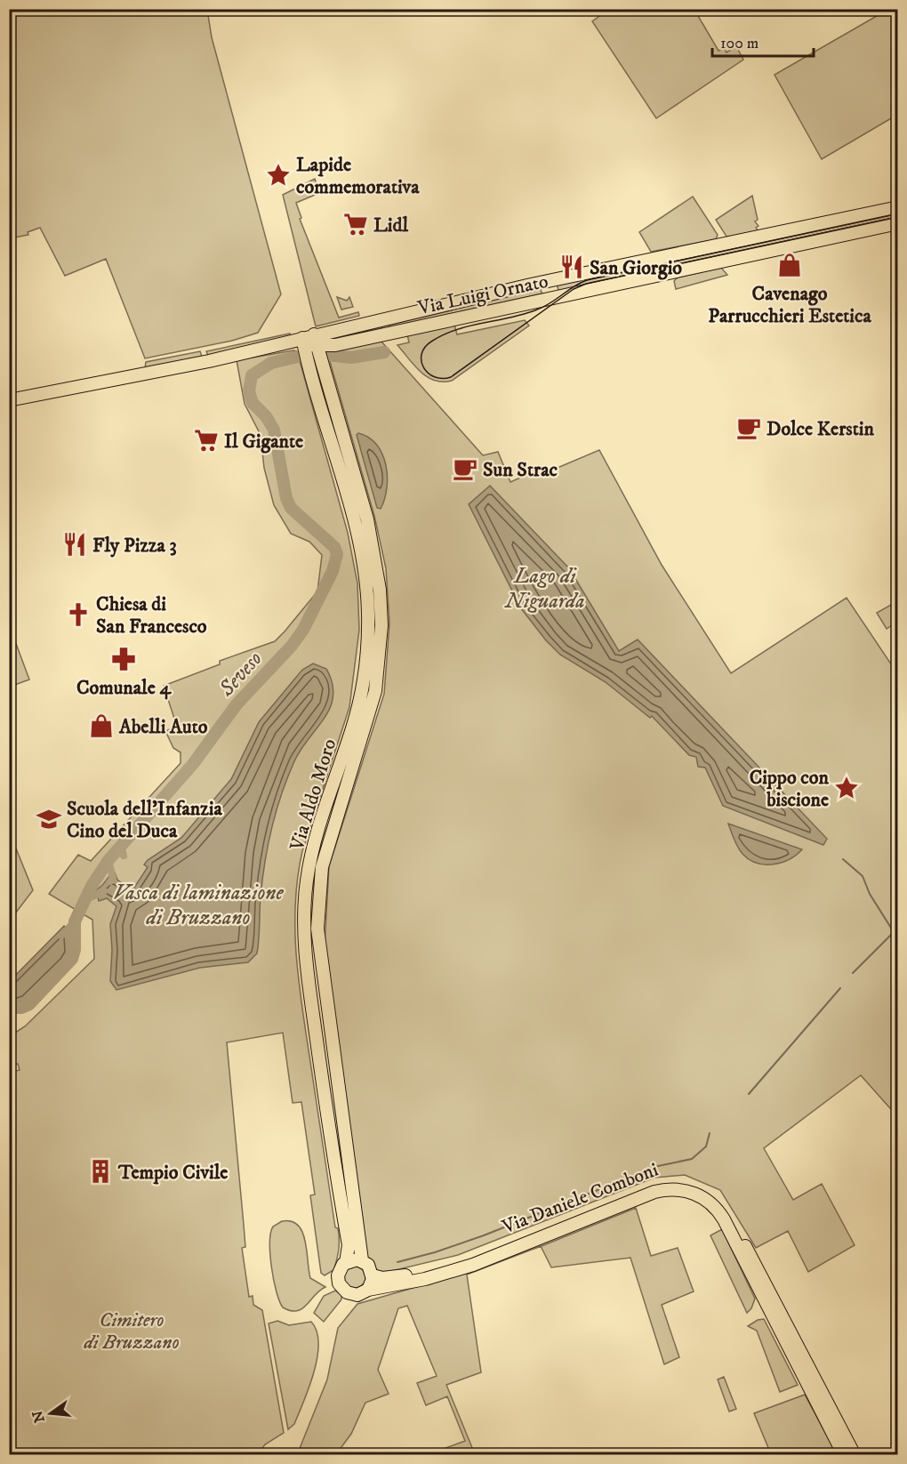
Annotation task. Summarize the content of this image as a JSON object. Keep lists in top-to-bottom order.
{
  "streets": {
    "main road": ["Via Luigi Ornato", "Via Aldo Moro", "Via Daniele Comboni"]
  },
  "crossings": [
    ["Via Luigi Ornato", "Via Aldo Moro"],
    ["Via Aldo Moro", "Via Daniele Comboni"]
  ],
  "water": ["Lago di Niguarda", "Seveso", "Vasca di laminazione di Bruzzano"],
  "parks": ["Cimitero di Bruzzano"],
  "places": {
    "place": ["Lapide commemorativa", "Cippo con biscione"],
    "supermarket": ["Lidl", "Il Gigante"],
    "shop": ["Cavenago Parrucchieri Estetica", "Abelli Auto"],
    "restaurant": ["San Giorgio", "Fly Pizza 3"],
    "cafe": ["Dolce Kerstin", "Sun Strac"],
    "church": ["Chiesa di San Francesco"],
    "pharmacy": ["Comunale 4"],
    "school or university": ["Scuola dell'Infanzia Cino del Duca"],
    "building": ["Tempio Civile"]
  },
  "scale_bar": "100 m",
  "north": "left"
}
